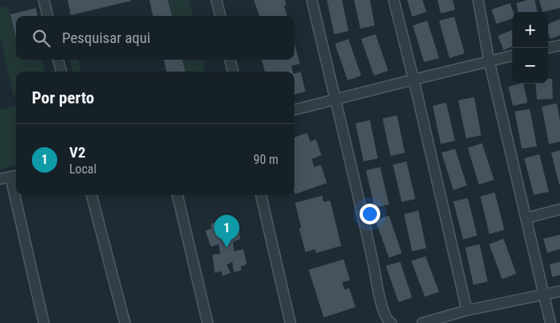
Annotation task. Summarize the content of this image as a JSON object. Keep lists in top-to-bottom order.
{
  "page": {
    "map_buttons": ["+", "−"],
    "search": "Pesquisar aqui",
    "heading": "Por perto",
    "list": [
      {
        "mark": "1",
        "name": "V2",
        "note": "Local",
        "value": "90 m"
      }
    ],
    "pins": "1"
  }
}
